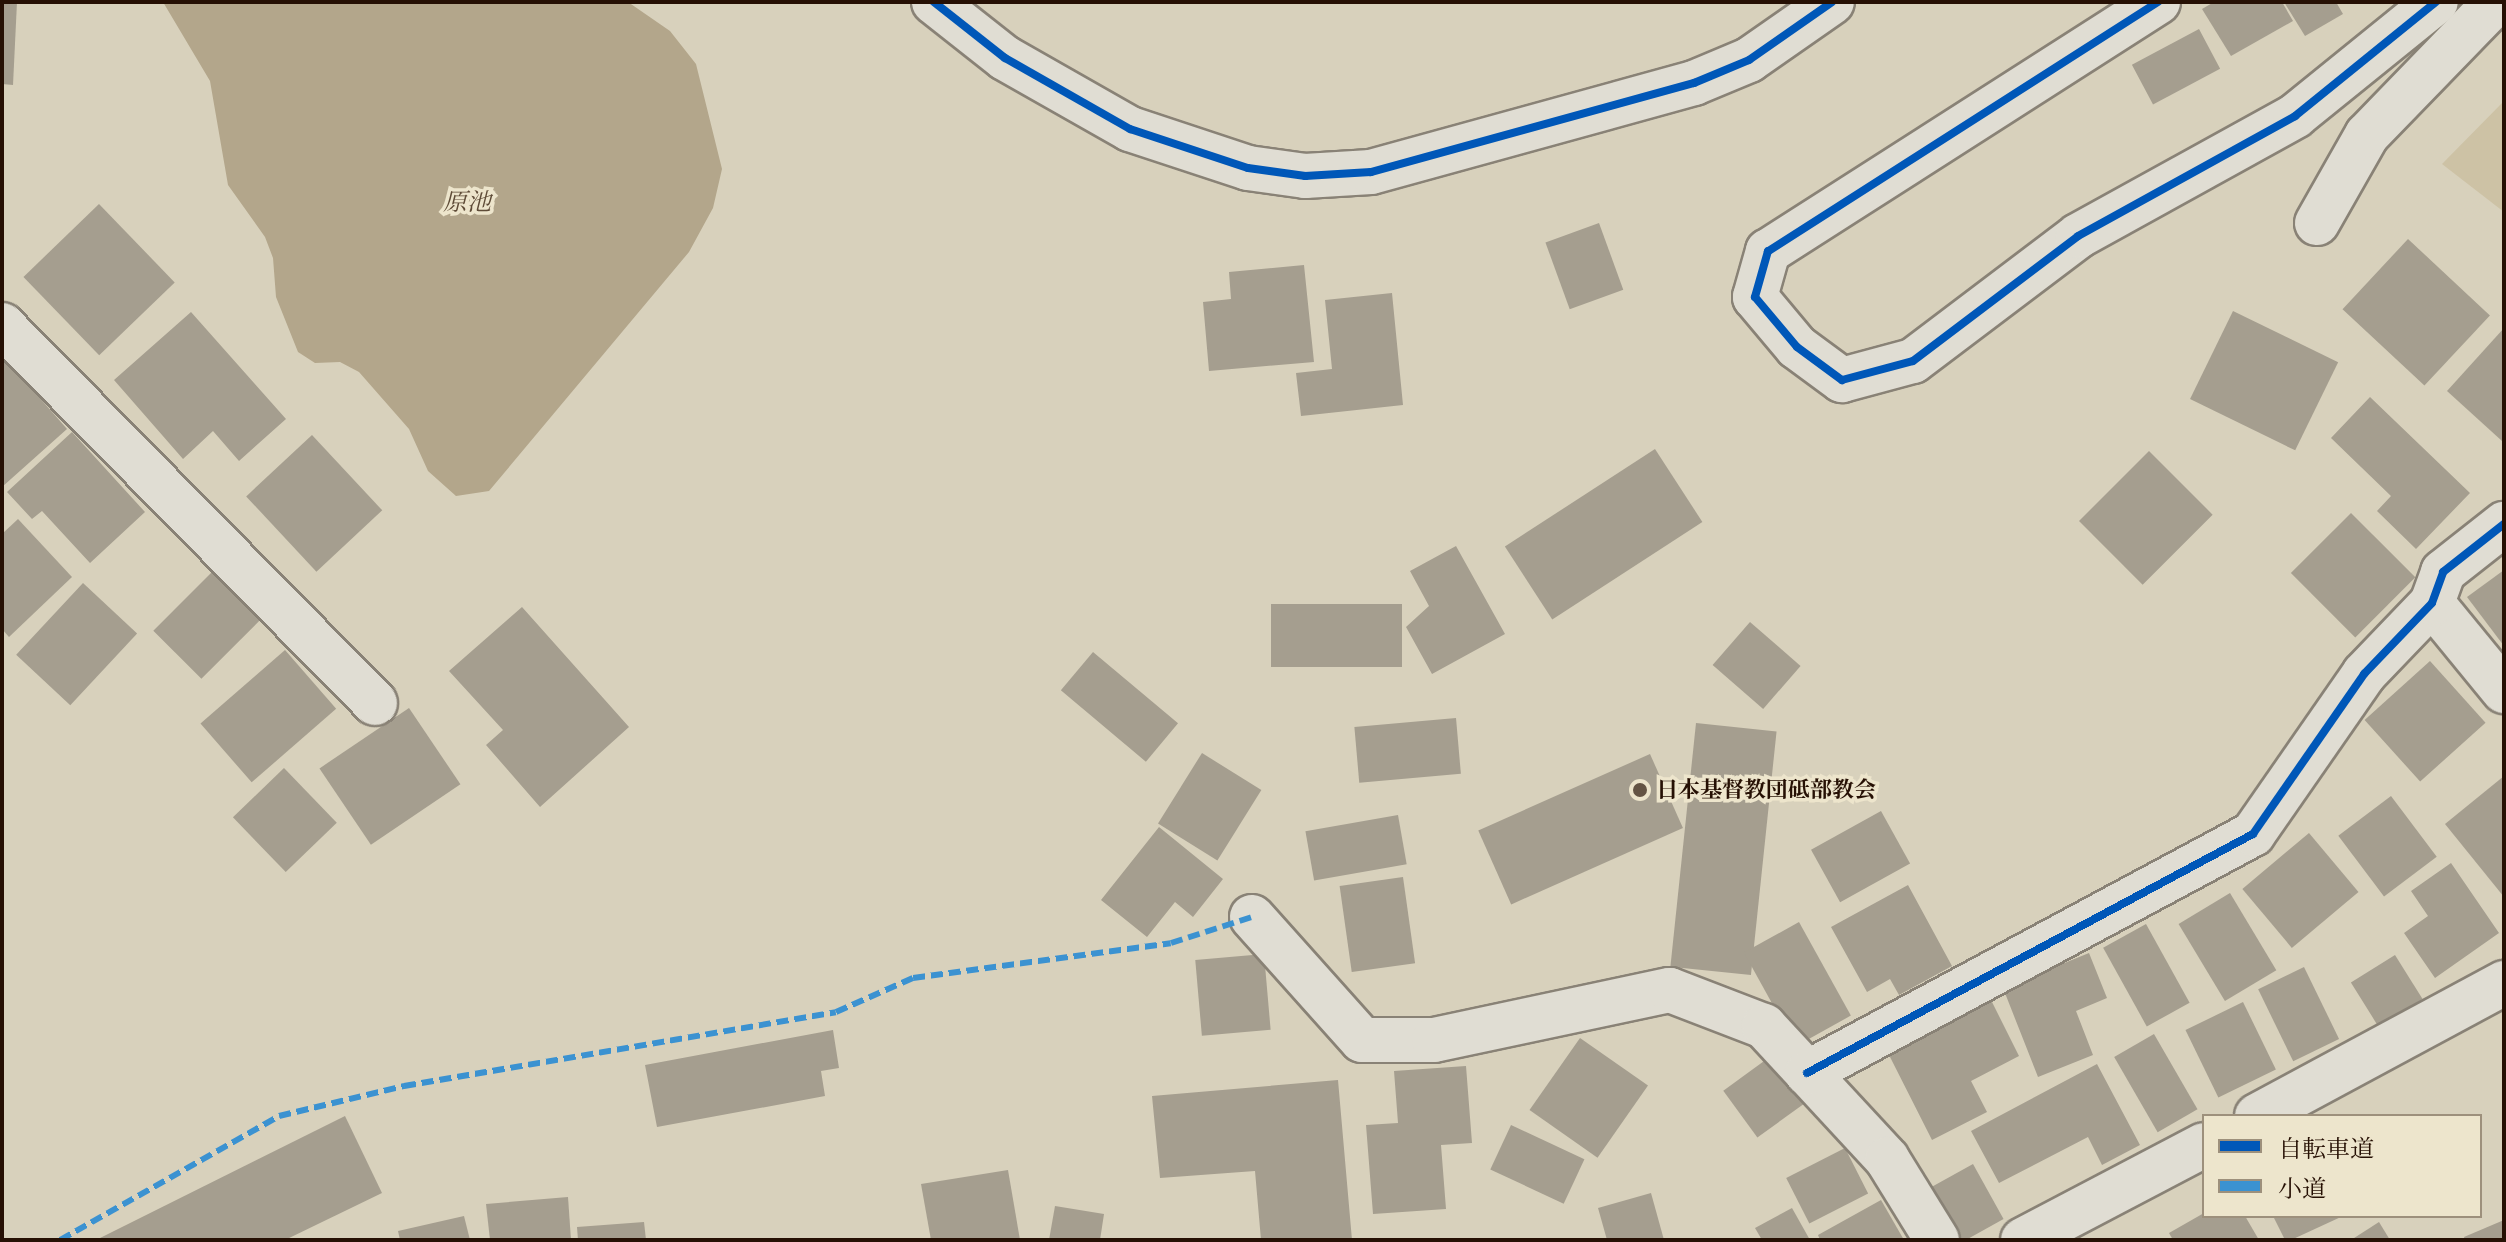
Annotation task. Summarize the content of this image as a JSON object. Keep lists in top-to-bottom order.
{
  "water": ["原池"],
  "places": ["日本基督教団砥部教会"],
  "legend": ["自転車道", "小道"]
}
